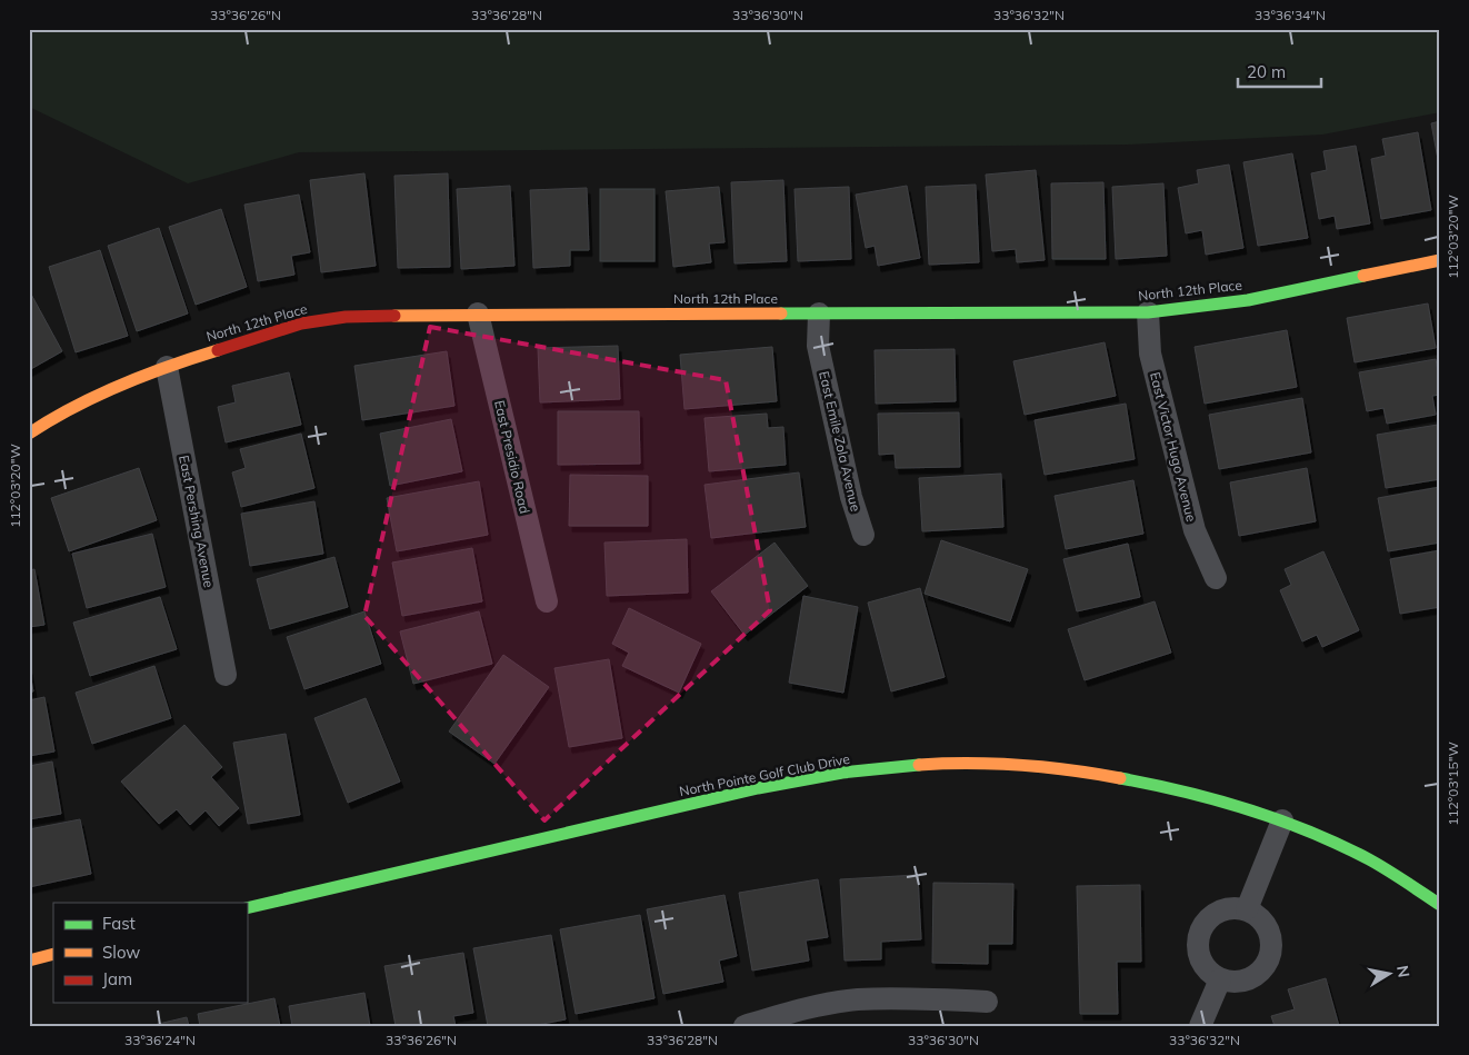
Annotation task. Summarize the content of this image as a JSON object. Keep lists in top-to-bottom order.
{
  "streets": {
    "street": [
      "North 12th Place",
      "East Emile Zola Avenue",
      "East Victor Hugo Avenue",
      "East Presidio Road",
      "East Pershing Avenue",
      "North Pointe Golf Club Drive"
    ]
  },
  "crossings": [
    ["North 12th Place", "East Emile Zola Avenue"],
    ["North 12th Place", "East Victor Hugo Avenue"],
    ["North 12th Place", "East Presidio Road"],
    ["North 12th Place", "East Pershing Avenue"]
  ],
  "legend": ["Fast", "Slow", "Jam"],
  "scale_bar": "20 m",
  "north": "right",
  "coordinates": [
    "33°36'26\"N",
    "33°36'28\"N",
    "33°36'30\"N",
    "33°36'32\"N",
    "33°36'34\"N",
    "112°03'20\"W",
    "112°03'15\"W",
    "33°36'24\"N"
  ]
}
